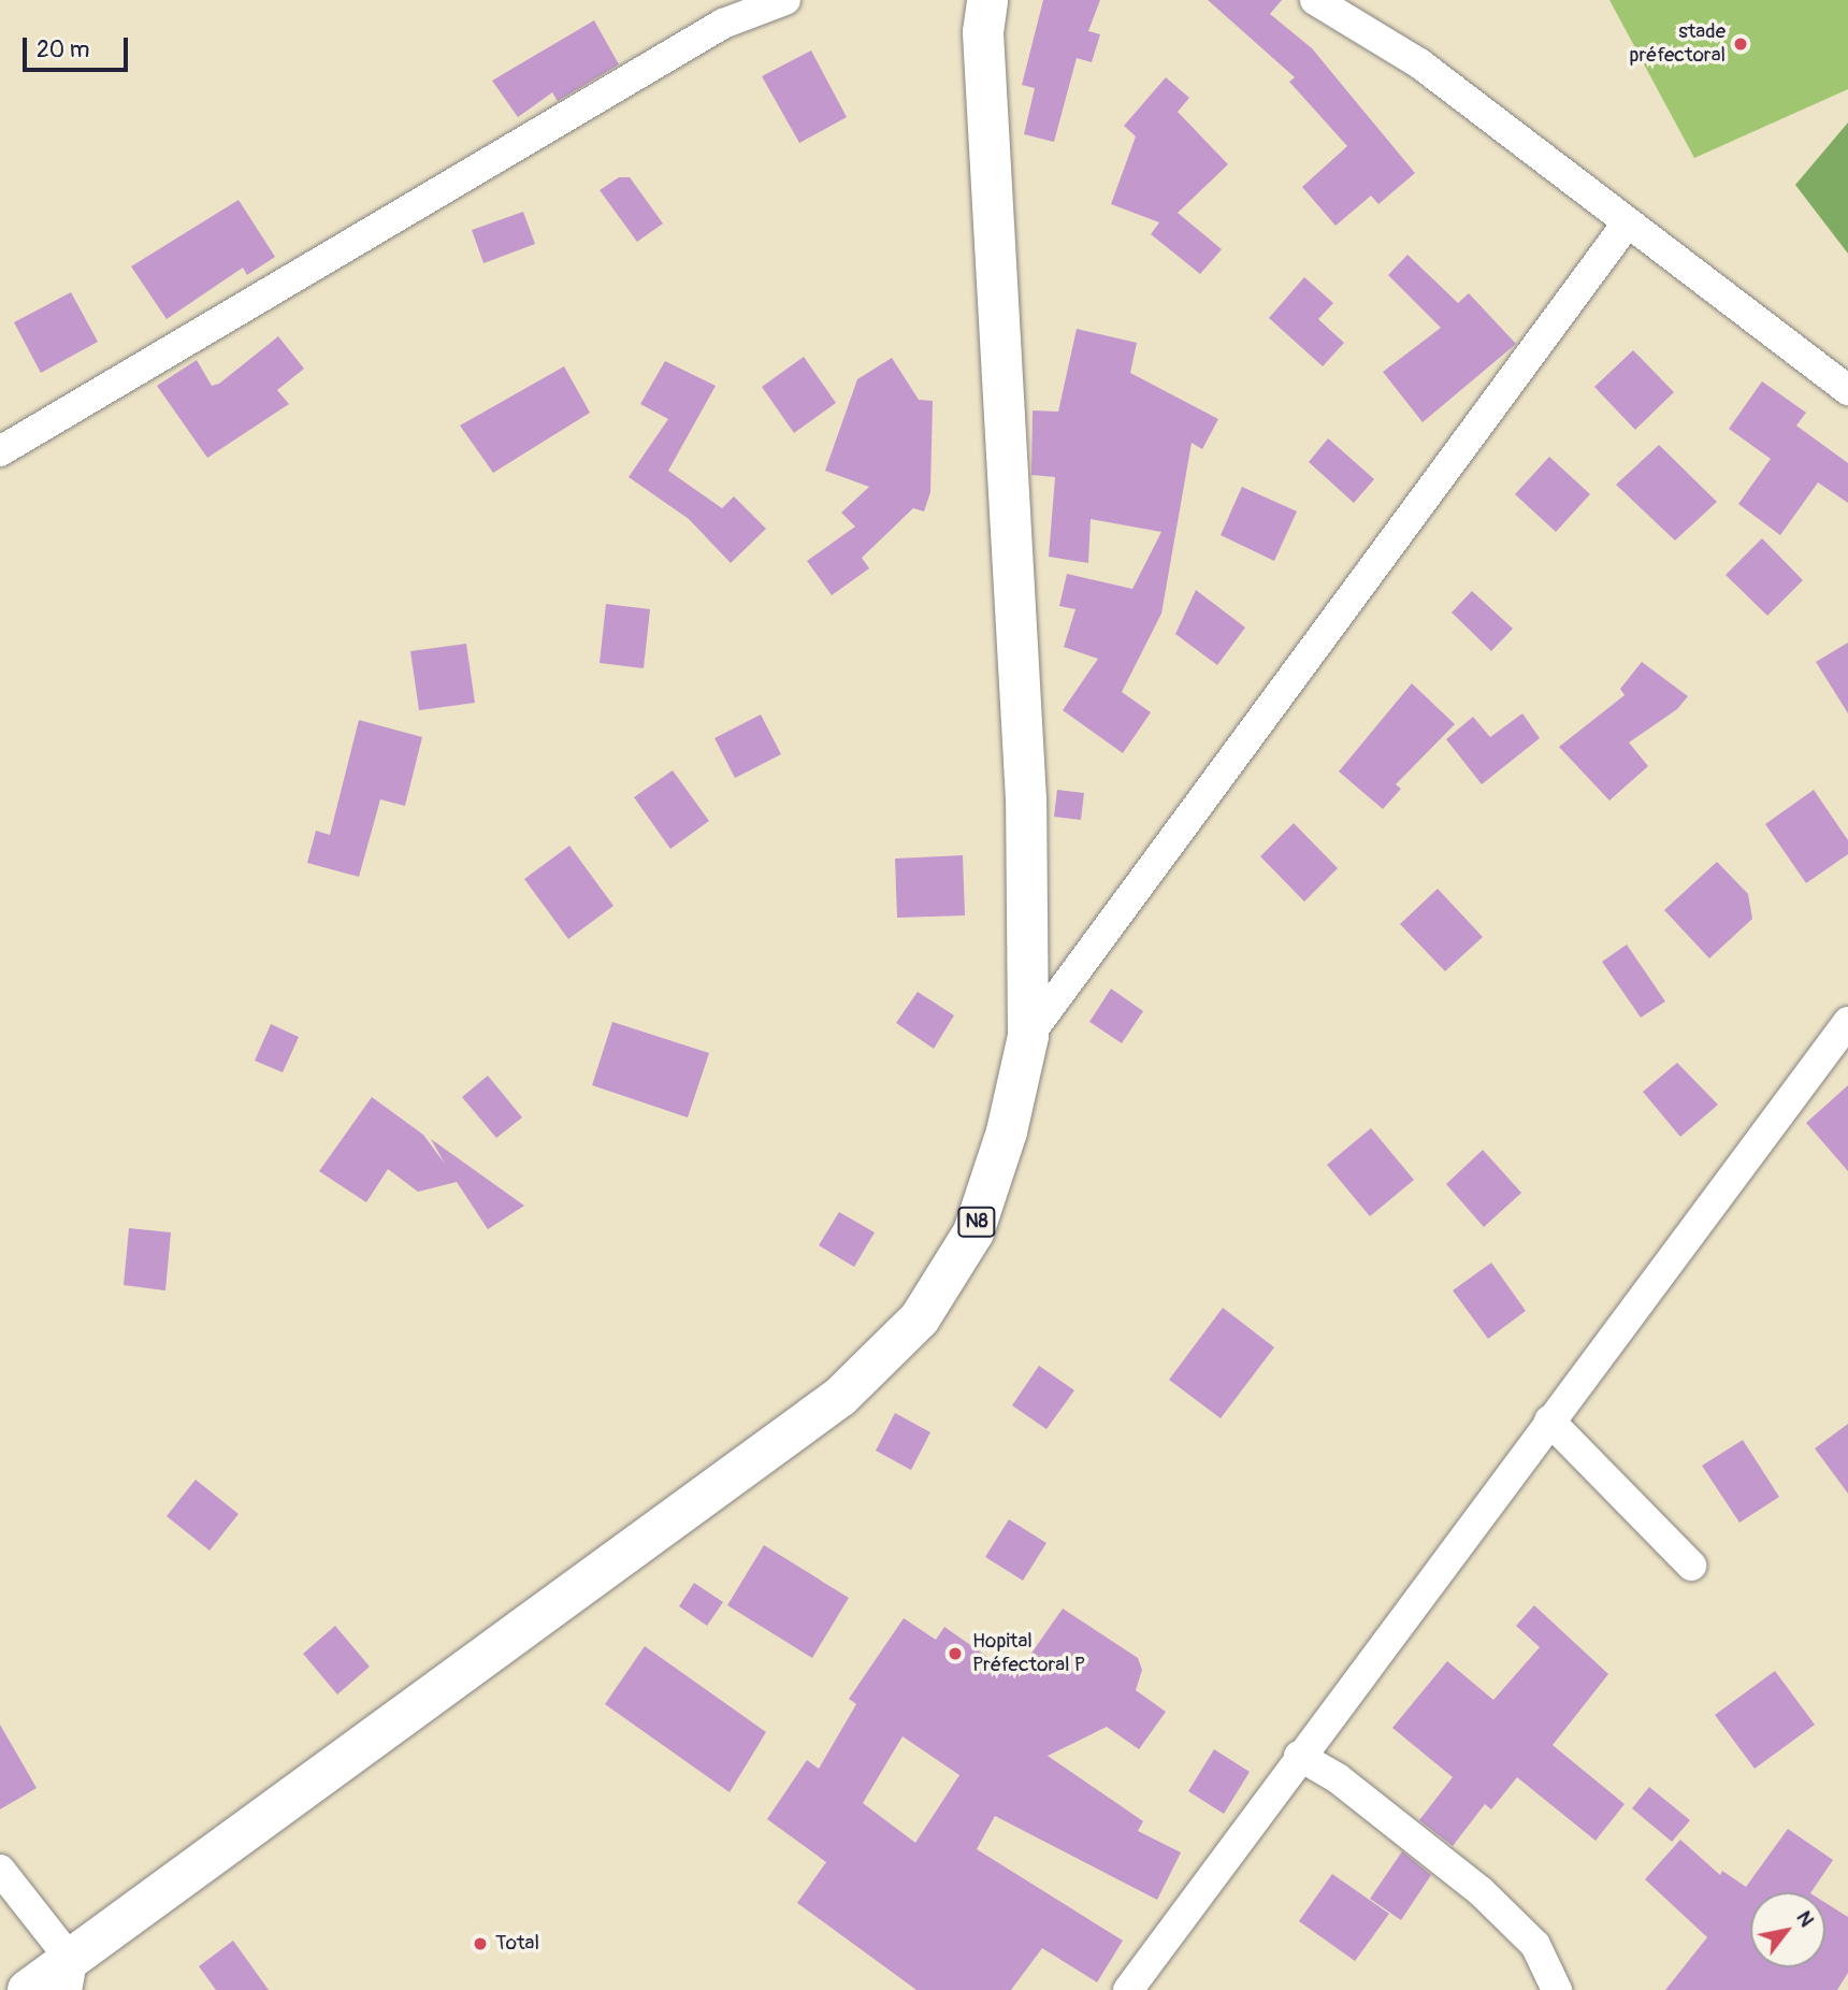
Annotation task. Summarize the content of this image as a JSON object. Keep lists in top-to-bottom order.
{
  "streets": {
    "main road": ["N8"]
  },
  "places": ["stade préfectoral", "Hopital Préfectoral P", "Total"],
  "scale_bar": "20 m",
  "north": "top right"
}
